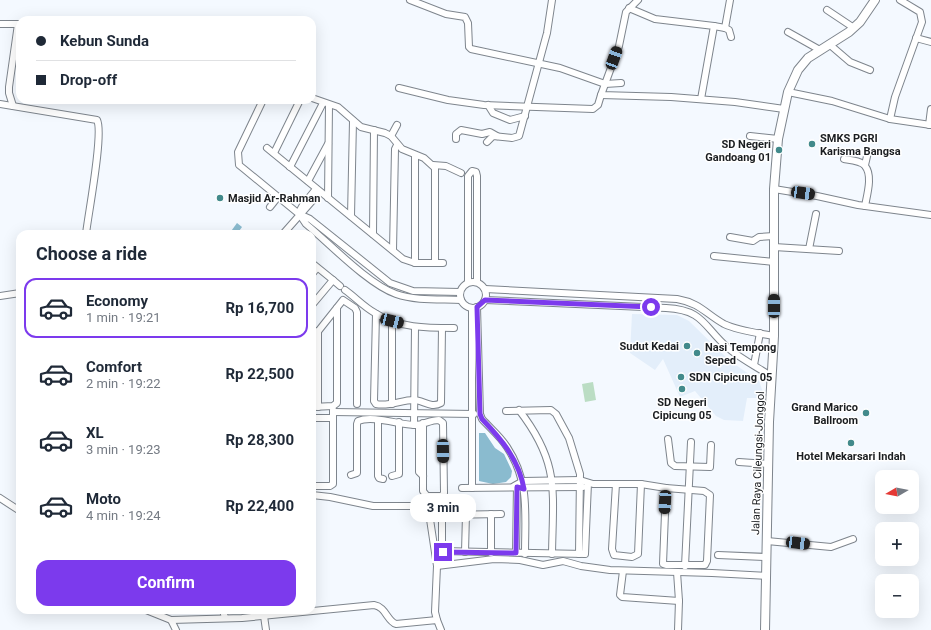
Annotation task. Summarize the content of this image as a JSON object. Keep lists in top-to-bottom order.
{
  "streets": {
    "main road": ["Jalan Raya Cileungsi-Jonggol"]
  },
  "places": [
    "SMKS PGRI Karisma Bangsa",
    "SD Negeri Gandoang 01",
    "Masjid Ar-Rahman",
    "Sudut Kedai",
    "Nasi Tempong Seped",
    "SDN Cipicung 05",
    "SD Negeri Cipicung 05",
    "Grand Marico Ballroom",
    "Hotel Mekarsari Indah"
  ],
  "north": "left",
  "page": {
    "banner": ["Kebun Sunda", "Drop-off"],
    "heading": "Choose a ride",
    "list": [
      {
        "name": "Economy",
        "note": "1 min · 19:21",
        "value": "Rp 16,700"
      },
      {
        "name": "Comfort",
        "note": "2 min · 19:22",
        "value": "Rp 22,500"
      },
      {
        "name": "XL",
        "note": "3 min · 19:23",
        "value": "Rp 28,300"
      },
      {
        "name": "Moto",
        "note": "4 min · 19:24",
        "value": "Rp 22,400"
      }
    ],
    "map_buttons": ["+", "−"],
    "bubble": "3 min",
    "buttons": "Confirm"
  }
}
